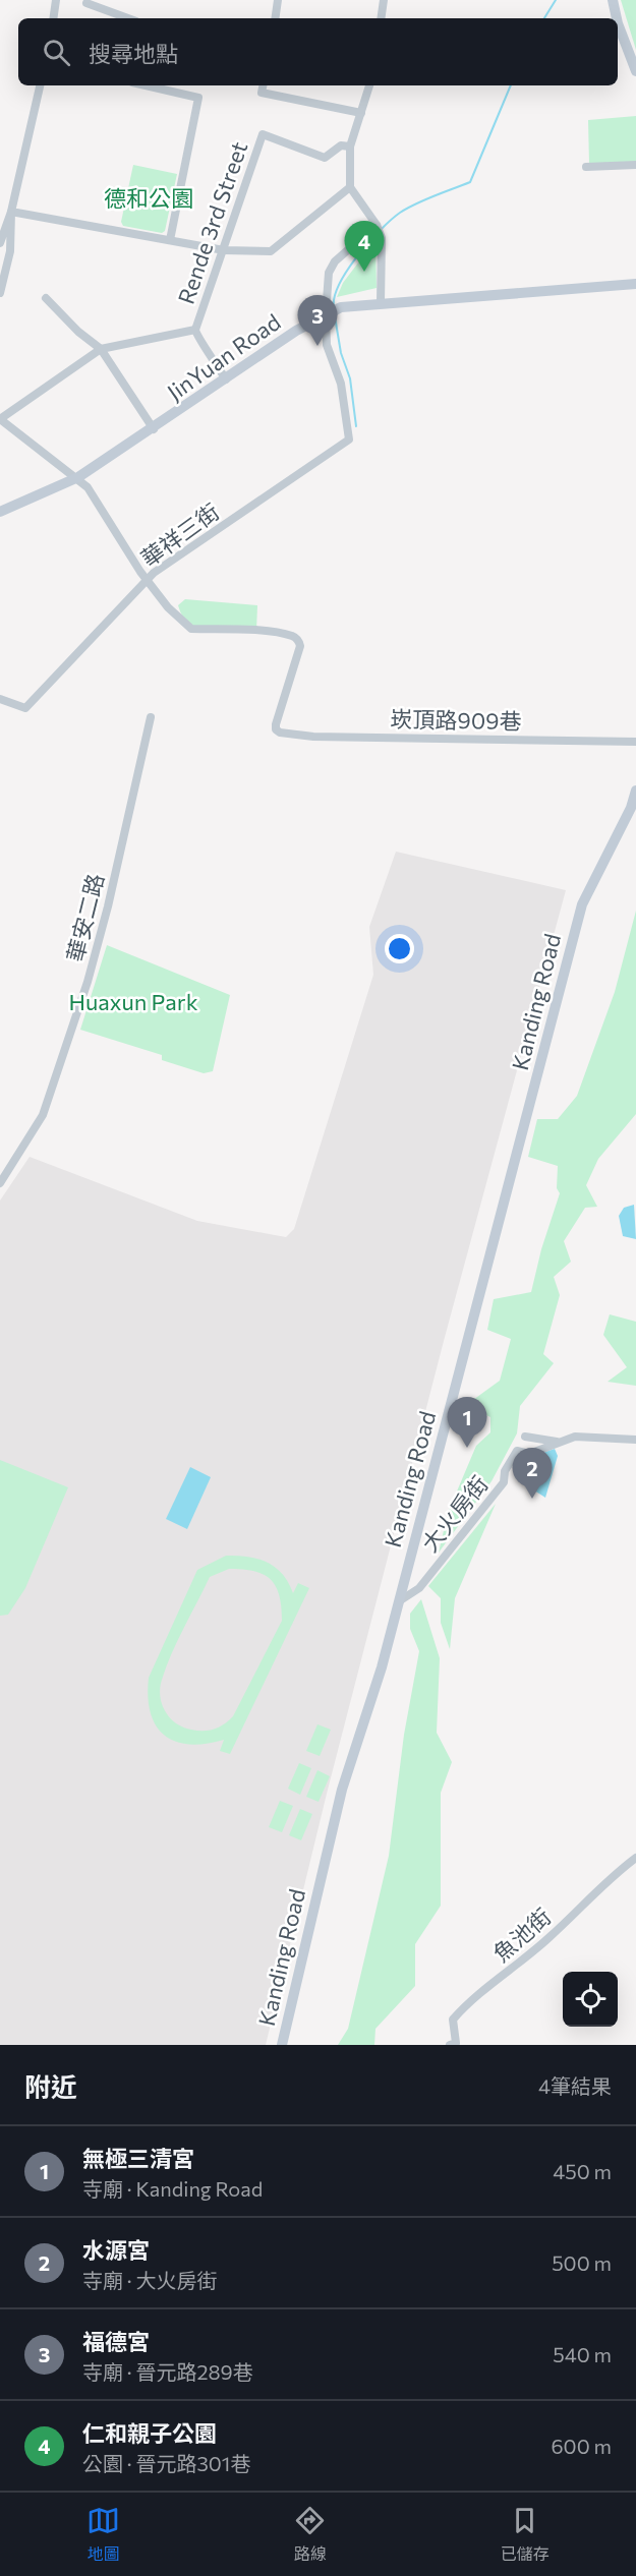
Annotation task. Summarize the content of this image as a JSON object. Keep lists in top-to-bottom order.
{
  "streets": {
    "street": [
      "Rende 3rd Street",
      "JinYuan Road",
      "華祥三街",
      "崁頂路909巷",
      "華安二路",
      "Kanding Road",
      "大火房街",
      "魚池街"
    ]
  },
  "crossings": [
    ["Rende 3rd Street", "JinYuan Road"],
    ["JinYuan Road", "華祥三街"],
    ["華祥三街", "崁頂路909巷"],
    ["Kanding Road", "大火房街"]
  ],
  "parks": ["德和公園", "Huaxun Park"],
  "page": {
    "search": "搜尋地點",
    "pins": [
      "4",
      "3",
      "1",
      "2"
    ],
    "heading": ["附近", "4筆結果"],
    "list": [
      {
        "mark": "1",
        "name": "無極三清宮",
        "note": "寺廟 · Kanding Road",
        "value": "450 m"
      },
      {
        "mark": "2",
        "name": "水源宮",
        "note": "寺廟 · 大火房街",
        "value": "500 m"
      },
      {
        "mark": "3",
        "name": "福德宮",
        "note": "寺廟 · 晉元路289巷",
        "value": "540 m"
      },
      {
        "mark": "4",
        "name": "仁和親子公園",
        "note": "公園 · 晉元路301巷",
        "value": "600 m"
      }
    ],
    "nav": ["地圖", "路線", "已儲存"]
  }
}
